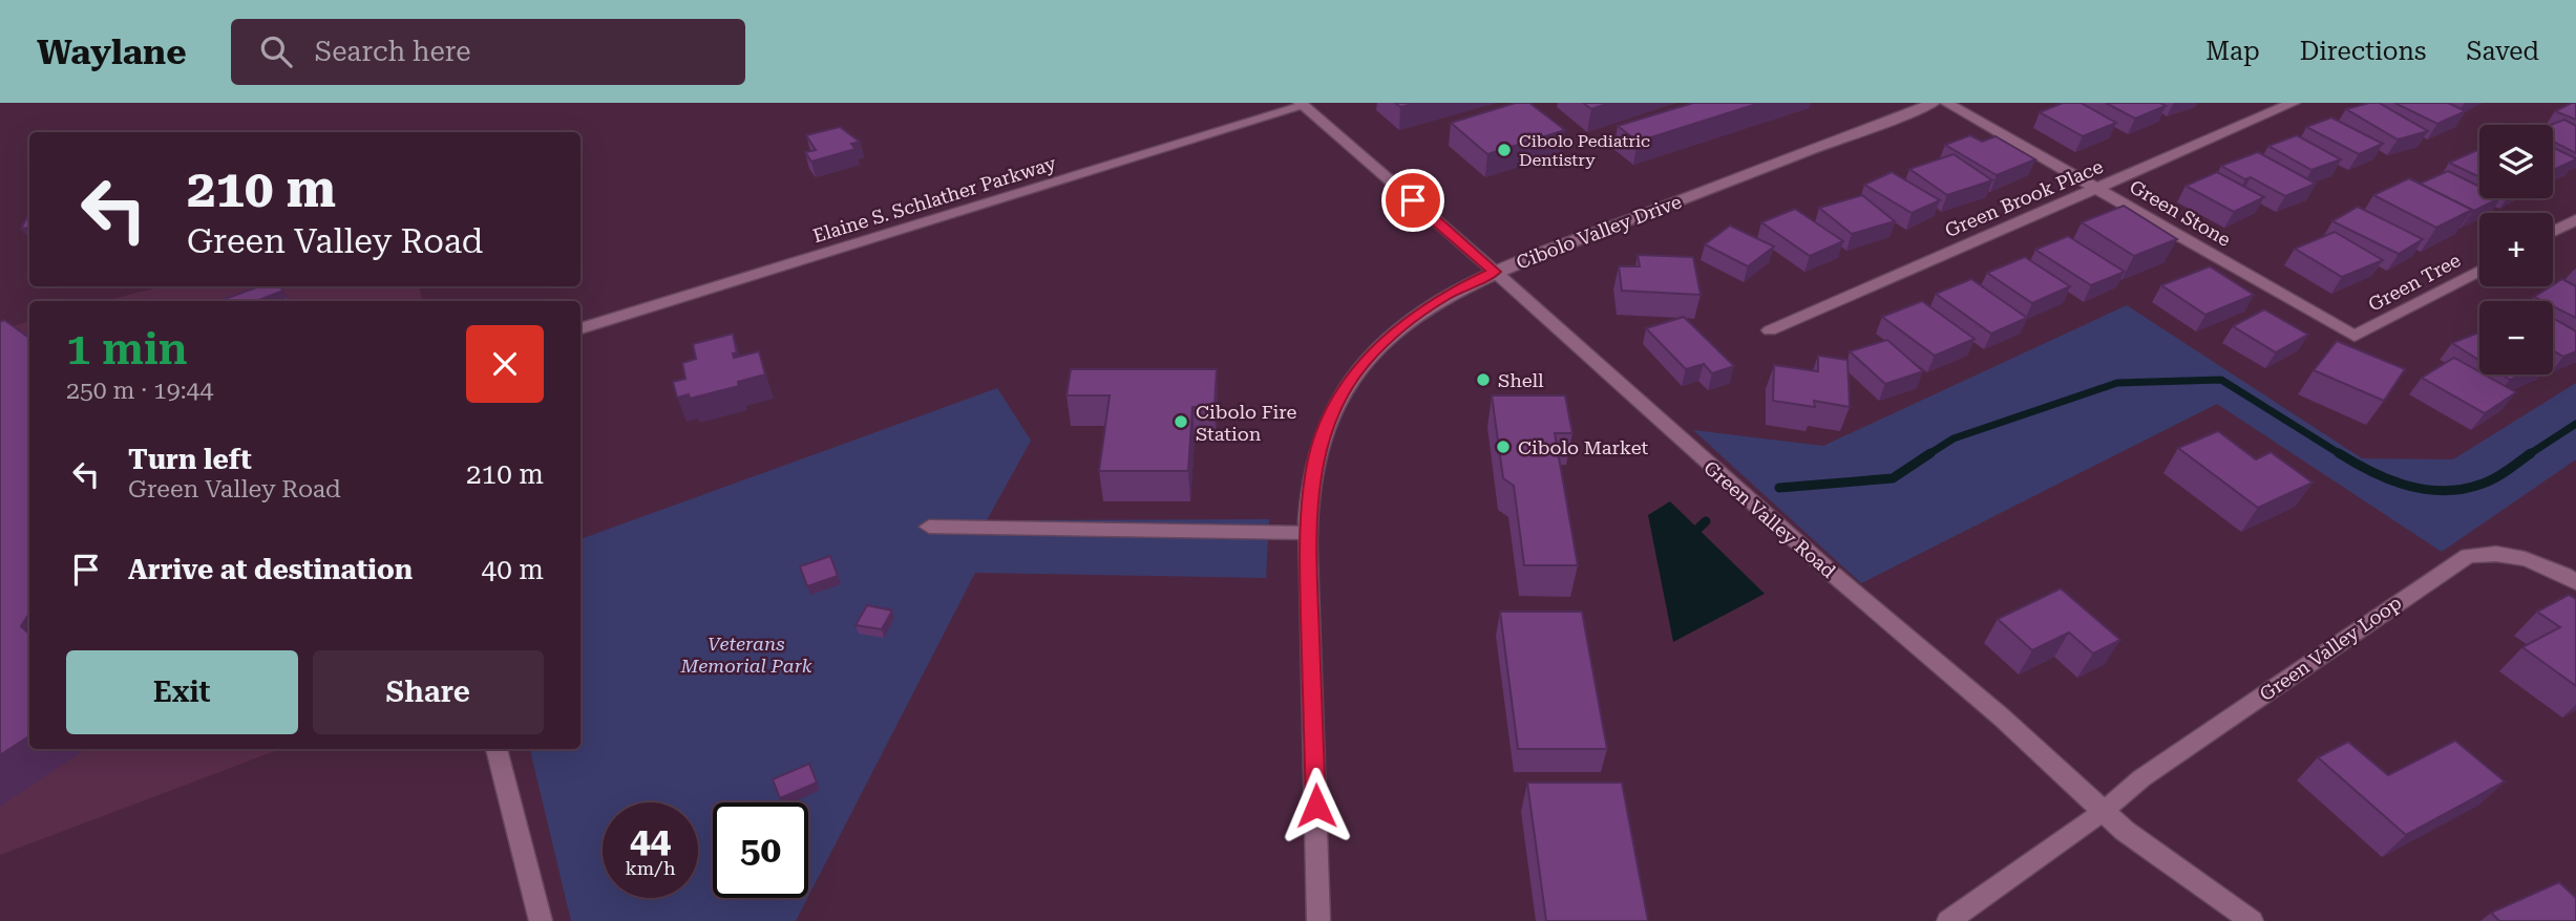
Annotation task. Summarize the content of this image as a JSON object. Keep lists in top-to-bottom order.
{
  "streets": {
    "street": [
      "Green Brook Place",
      "Elaine S. Schlather Parkway",
      "Green Stone",
      "Cibolo Valley Drive",
      "Green Tree",
      "Green Valley Road",
      "Green Valley Loop"
    ]
  },
  "crossings": [
    ["Green Brook Place", "Green Stone"],
    ["Elaine S. Schlather Parkway", "Green Valley Road"],
    ["Green Stone", "Green Tree"],
    ["Cibolo Valley Drive", "Green Valley Road"],
    ["Green Valley Road", "Green Valley Loop"]
  ],
  "parks": ["Veterans Memorial Park"],
  "places": [
    "Cibolo Pediatric Dentistry",
    "Shell",
    "Cibolo Fire Station",
    "Cibolo Market"
  ],
  "page": {
    "header": "Waylane",
    "search": "Search here",
    "nav": ["Map", "Directions", "Saved"],
    "map_buttons": ["+", "−"],
    "turn": ["210 m", "Green Valley Road"],
    "heading": ["1 min", "250 m · 19:44"],
    "list": [
      {
        "name": "Turn left",
        "note": "Green Valley Road",
        "value": "210 m"
      },
      {
        "name": "Arrive at destination",
        "value": "40 m"
      }
    ],
    "buttons": ["Exit", "Share"],
    "speed": "44 km/h",
    "limit": "50"
  }
}
